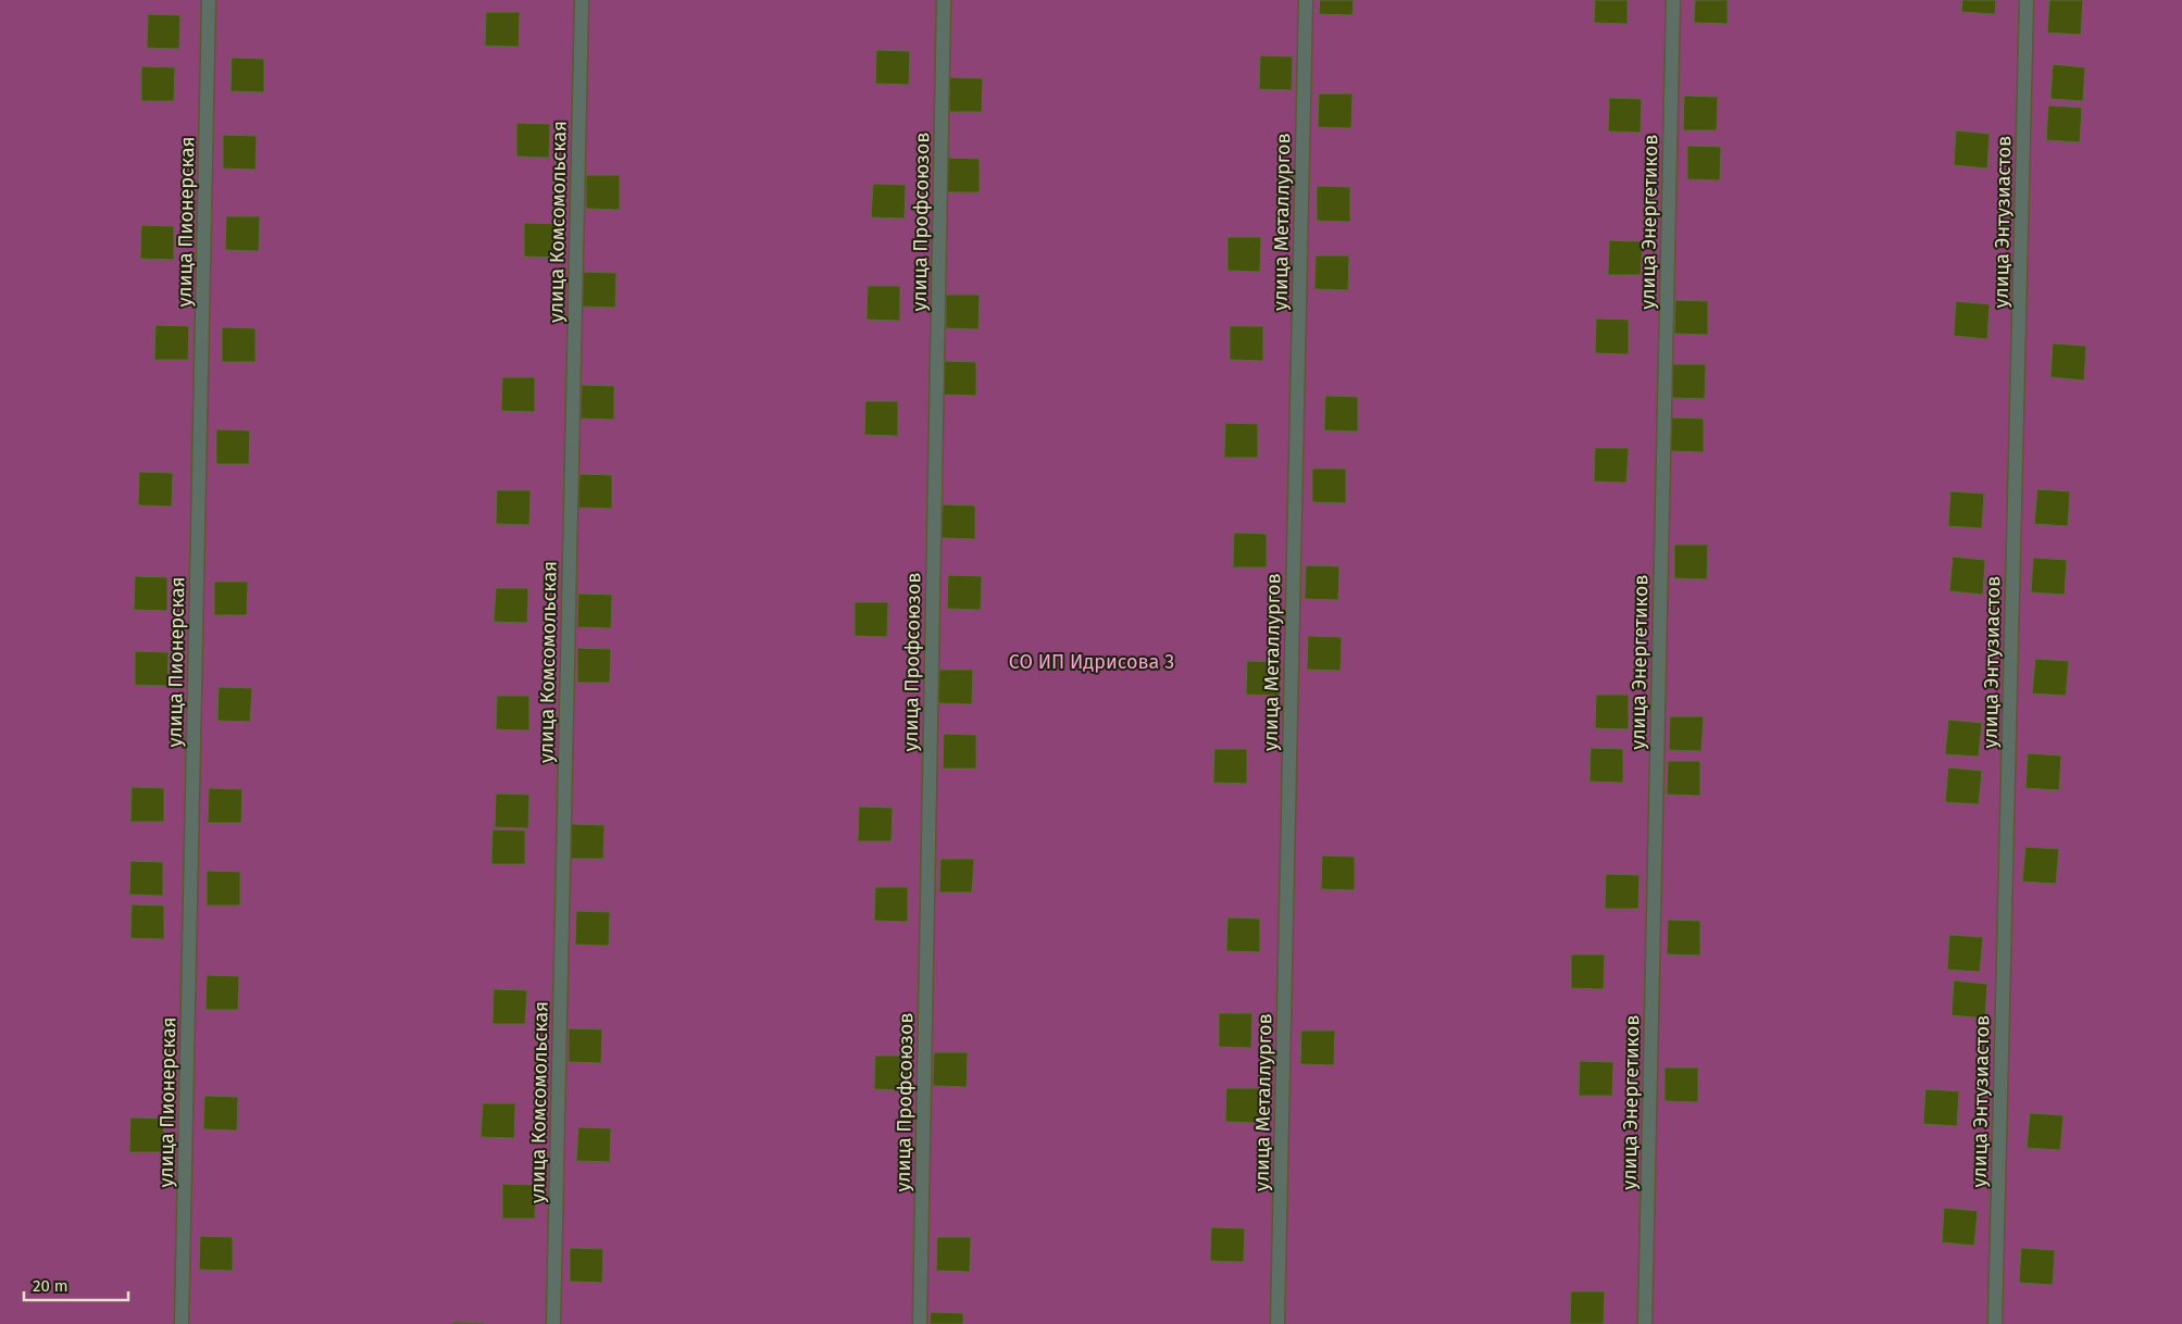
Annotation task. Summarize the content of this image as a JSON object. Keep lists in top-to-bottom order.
{
  "streets": {
    "street": [
      "улица Пионерская",
      "улица Комсомольская",
      "улица Профсоюзов",
      "улица Металлургов",
      "улица Энергетиков",
      "улица Энтузиастов"
    ]
  },
  "parks": ["СО ИП Идрисова 3"],
  "scale_bar": "20 m"
}
